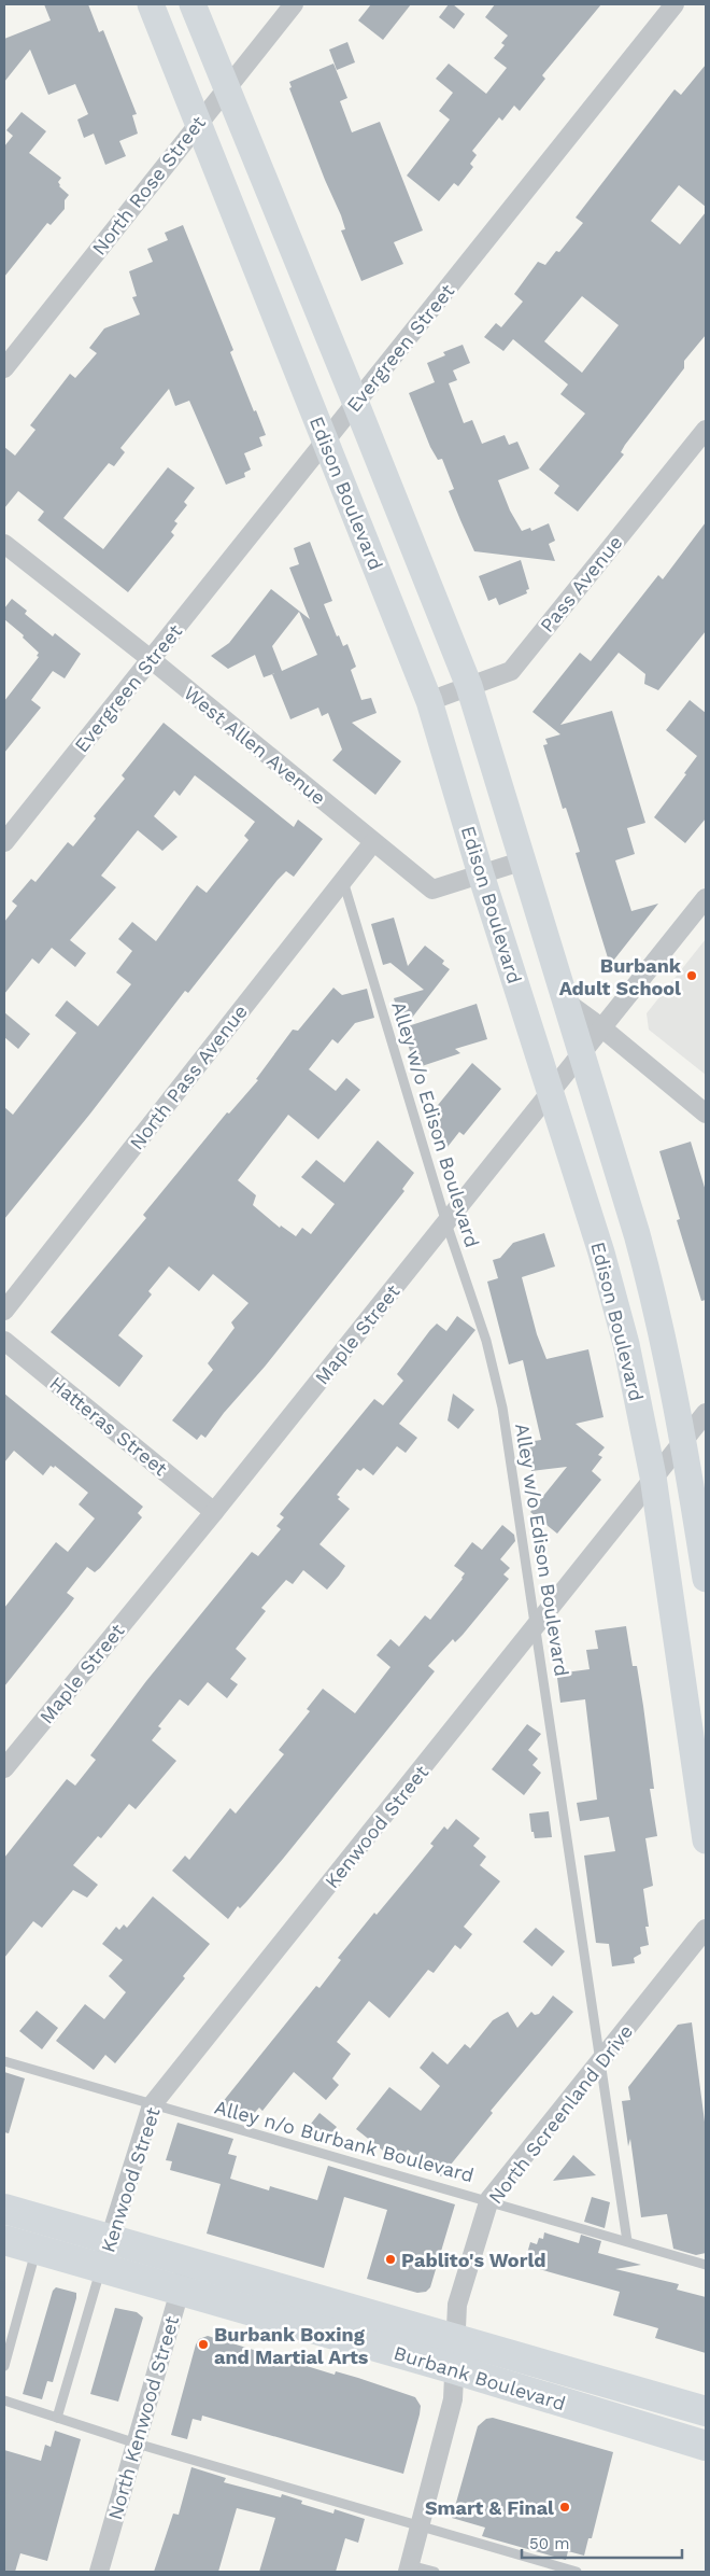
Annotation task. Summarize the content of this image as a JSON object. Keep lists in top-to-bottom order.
{
  "streets": {
    "main road": ["Edison Boulevard", "Burbank Boulevard"],
    "street": [
      "North Rose Street",
      "Evergreen Street",
      "Pass Avenue",
      "West Allen Avenue",
      "North Pass Avenue",
      "Maple Street",
      "Hatteras Street",
      "Kenwood Street",
      "North Screenland Drive",
      "North Kenwood Street"
    ],
    "lane": ["Alley w/o Edison Boulevard", "Alley n/o Burbank Boulevard"]
  },
  "crossings": [
    ["North Rose Street", "Edison Boulevard"],
    ["Evergreen Street", "Edison Boulevard"],
    ["Evergreen Street", "West Allen Avenue"],
    ["Edison Boulevard", "Pass Avenue"],
    ["Edison Boulevard", "West Allen Avenue"],
    ["Edison Boulevard", "Maple Street"],
    ["Edison Boulevard", "Kenwood Street"],
    ["West Allen Avenue", "North Pass Avenue"],
    ["North Pass Avenue", "Alley w/o Edison Boulevard"],
    ["Alley w/o Edison Boulevard", "Maple Street"],
    ["Alley w/o Edison Boulevard", "Kenwood Street"],
    ["Alley w/o Edison Boulevard", "North Screenland Drive"],
    ["Alley w/o Edison Boulevard", "Alley n/o Burbank Boulevard"],
    ["Maple Street", "Hatteras Street"],
    ["Kenwood Street", "Alley n/o Burbank Boulevard"],
    ["Kenwood Street", "Burbank Boulevard"],
    ["North Screenland Drive", "Alley n/o Burbank Boulevard"],
    ["North Screenland Drive", "Burbank Boulevard"],
    ["Burbank Boulevard", "North Kenwood Street"]
  ],
  "places": [
    "Burbank Adult School",
    "Pablito's World",
    "Burbank Boxing and Martial Arts",
    "Smart & Final"
  ],
  "scale_bar": "50 m"
}
